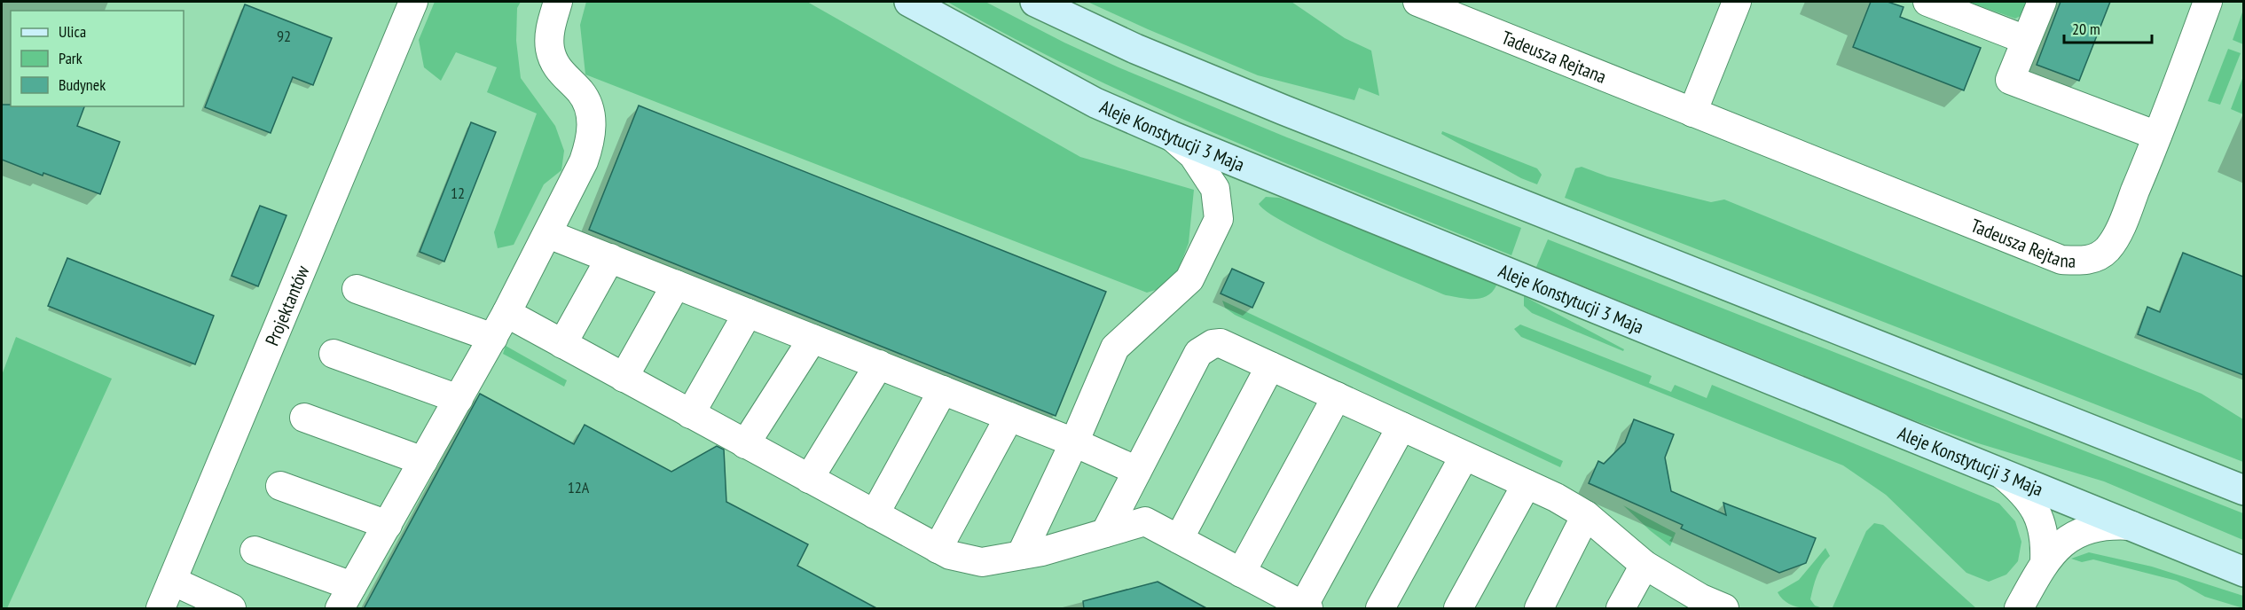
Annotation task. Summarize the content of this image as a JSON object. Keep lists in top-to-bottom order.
{
  "streets": {
    "main road": ["Aleje Konstytucji 3 Maja"],
    "street": ["Tadeusza Rejtana", "Projektantów"]
  },
  "house_numbers": ["92", "12", "12A"],
  "legend": ["Ulica", "Park", "Budynek"],
  "scale_bar": "20 m"
}
